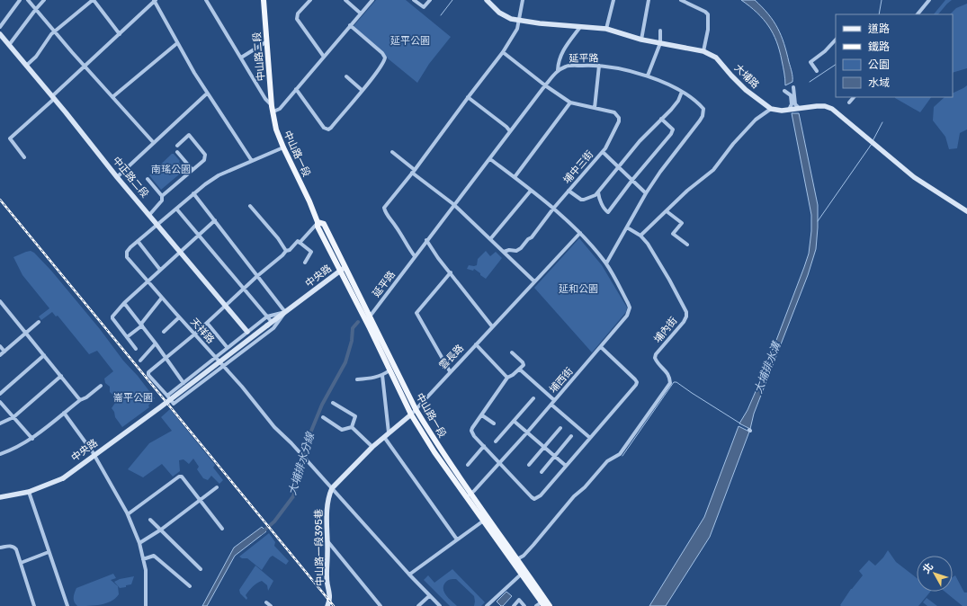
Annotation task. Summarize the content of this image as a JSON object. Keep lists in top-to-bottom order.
{
  "streets": {
    "main road": ["中山路二段", "中山路一段"],
    "street": [
      "延平路",
      "大埔路",
      "埔中三街",
      "中正路二段",
      "中央路",
      "埔內街",
      "天祥路",
      "雲長路",
      "埔西街",
      "中山路一段395巷"
    ]
  },
  "crossings": [
    ["中山路二段", "中山路一段"],
    ["延平路", "中山路一段"],
    ["延平路", "埔西街"],
    ["中山路一段", "中央路"],
    ["中山路一段", "埔內街"],
    ["中山路一段", "天祥路"],
    ["中山路一段", "雲長路"],
    ["中山路一段", "埔西街"],
    ["中正路二段", "中央路"],
    ["中正路二段", "天祥路"],
    ["中央路", "天祥路"],
    ["天祥路", "雲長路"],
    ["天祥路", "中山路一段395巷"],
    ["雲長路", "中山路一段395巷"]
  ],
  "water": ["大埔排水溝", "大埔排水分線"],
  "parks": [
    "延平公園",
    "南瑤公園",
    "延和公園",
    "崙平公園"
  ],
  "legend": [
    "道路",
    "鐵路",
    "公園",
    "水域"
  ],
  "north": "top left"
}
